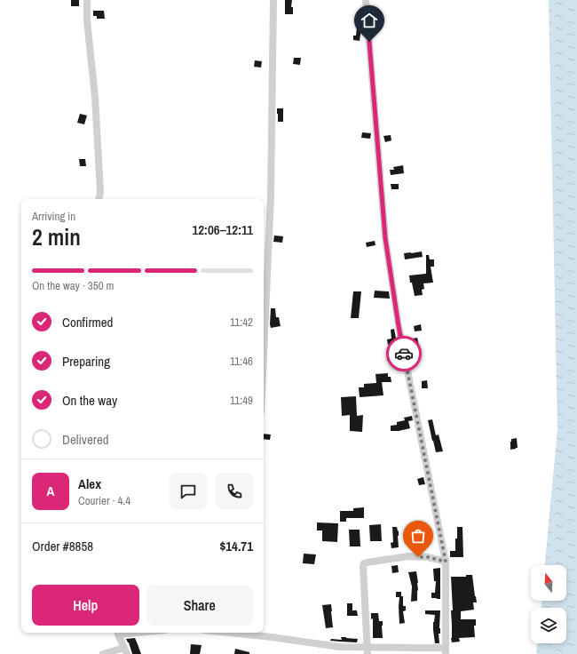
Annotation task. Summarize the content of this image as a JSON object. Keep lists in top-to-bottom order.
{
  "north": "top",
  "page": {
    "heading": ["2 min", "Arriving in", "12:06–12:11"],
    "panel": [
      "Alex",
      "Courier · 4.4",
      "Order #8858",
      "$14.71"
    ],
    "bar": "On the way · 350 m",
    "list": [
      ["Confirmed", "11:42"],
      ["Preparing", "11:46"],
      ["On the way", "11:49"],
      "Delivered"
    ],
    "round": "A",
    "buttons": ["Help", "Share"]
  }
}
